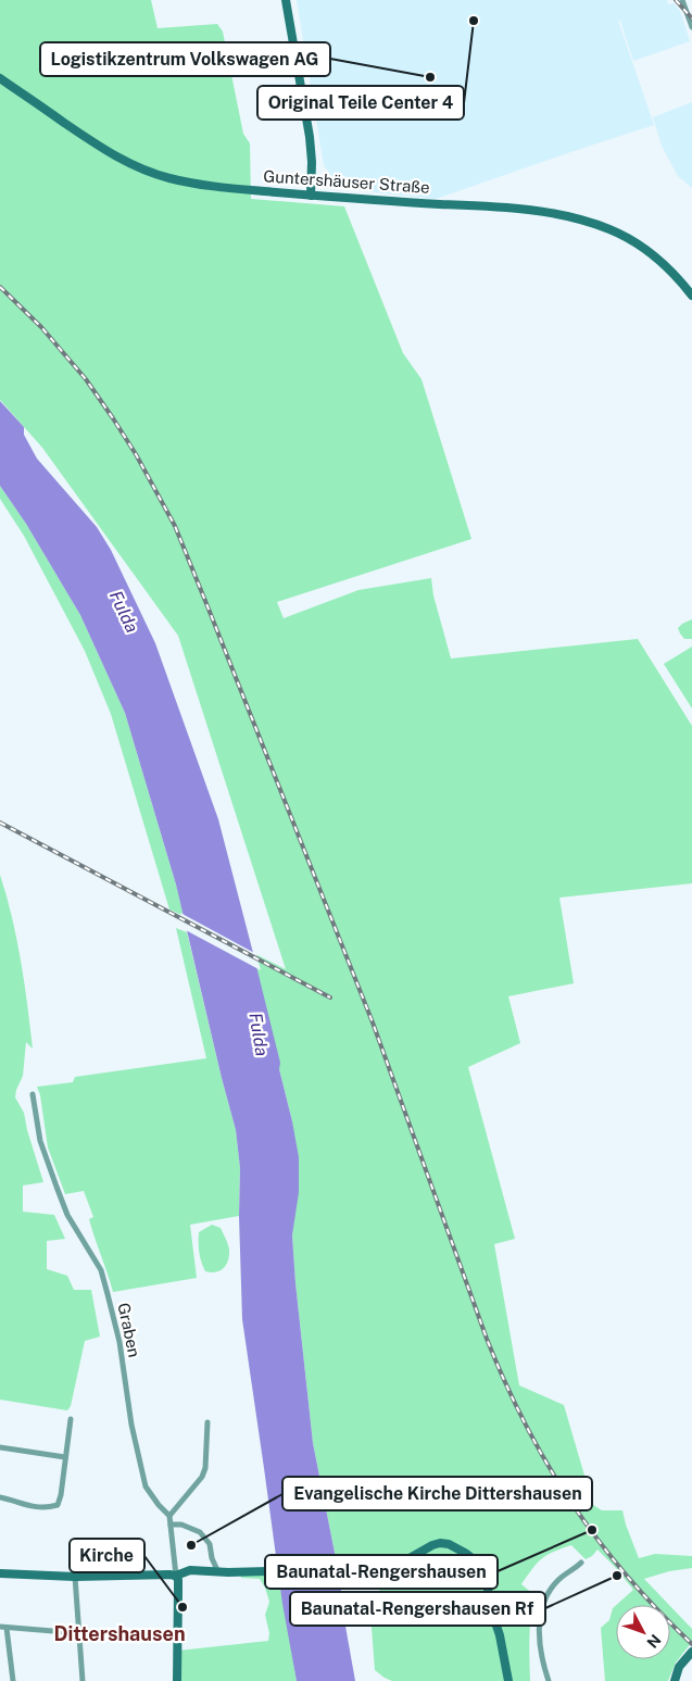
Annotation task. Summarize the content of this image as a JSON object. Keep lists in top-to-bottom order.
{
  "streets": {
    "street": ["Guntershäuser Straße", "Graben"]
  },
  "districts": ["Dittershausen"],
  "water": ["Fulda"],
  "places": [
    "Original Teile Center 4",
    "Logistikzentrum Volkswagen AG",
    "Baunatal-Rengershausen",
    "Evangelische Kirche Dittershausen",
    "Baunatal-Rengershausen Rf",
    "Kirche"
  ],
  "north": "bottom right"
}
